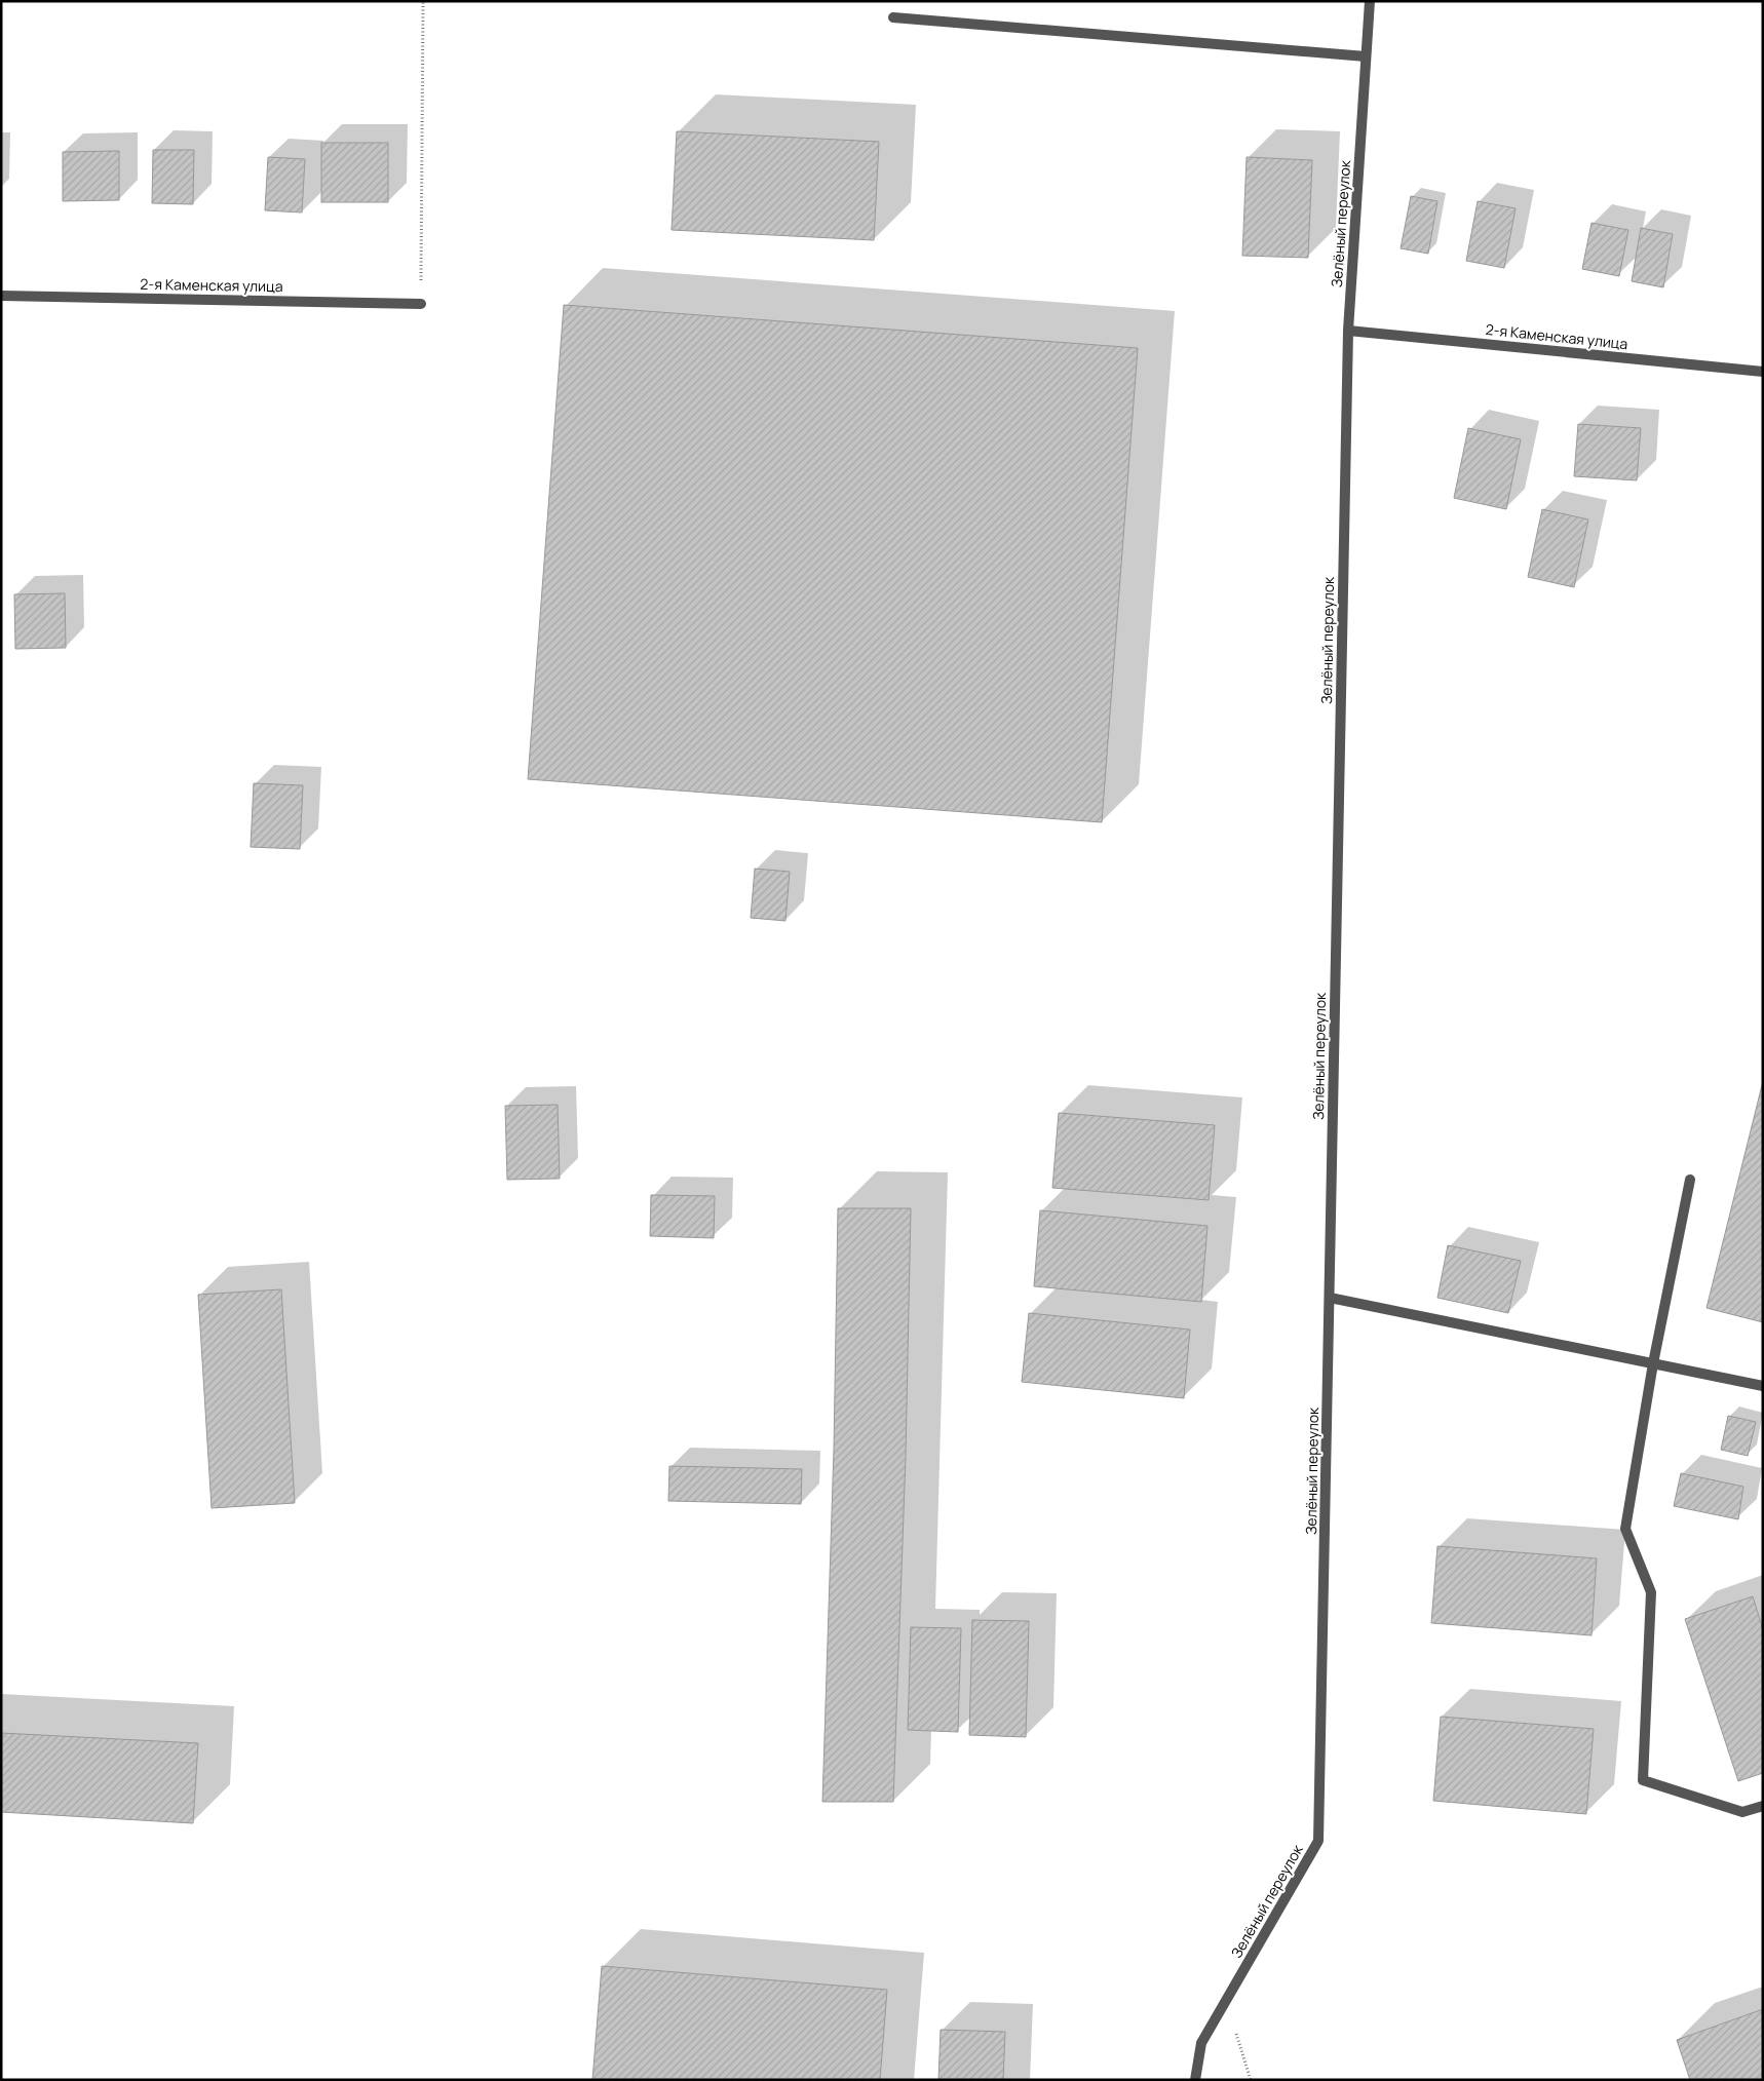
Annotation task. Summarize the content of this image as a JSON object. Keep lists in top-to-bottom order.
{
  "streets": {
    "street": ["Зелёный переулок", "2-я Каменская улица"]
  },
  "crossings": [
    ["Зелёный переулок", "2-я Каменская улица"]
  ]
}
